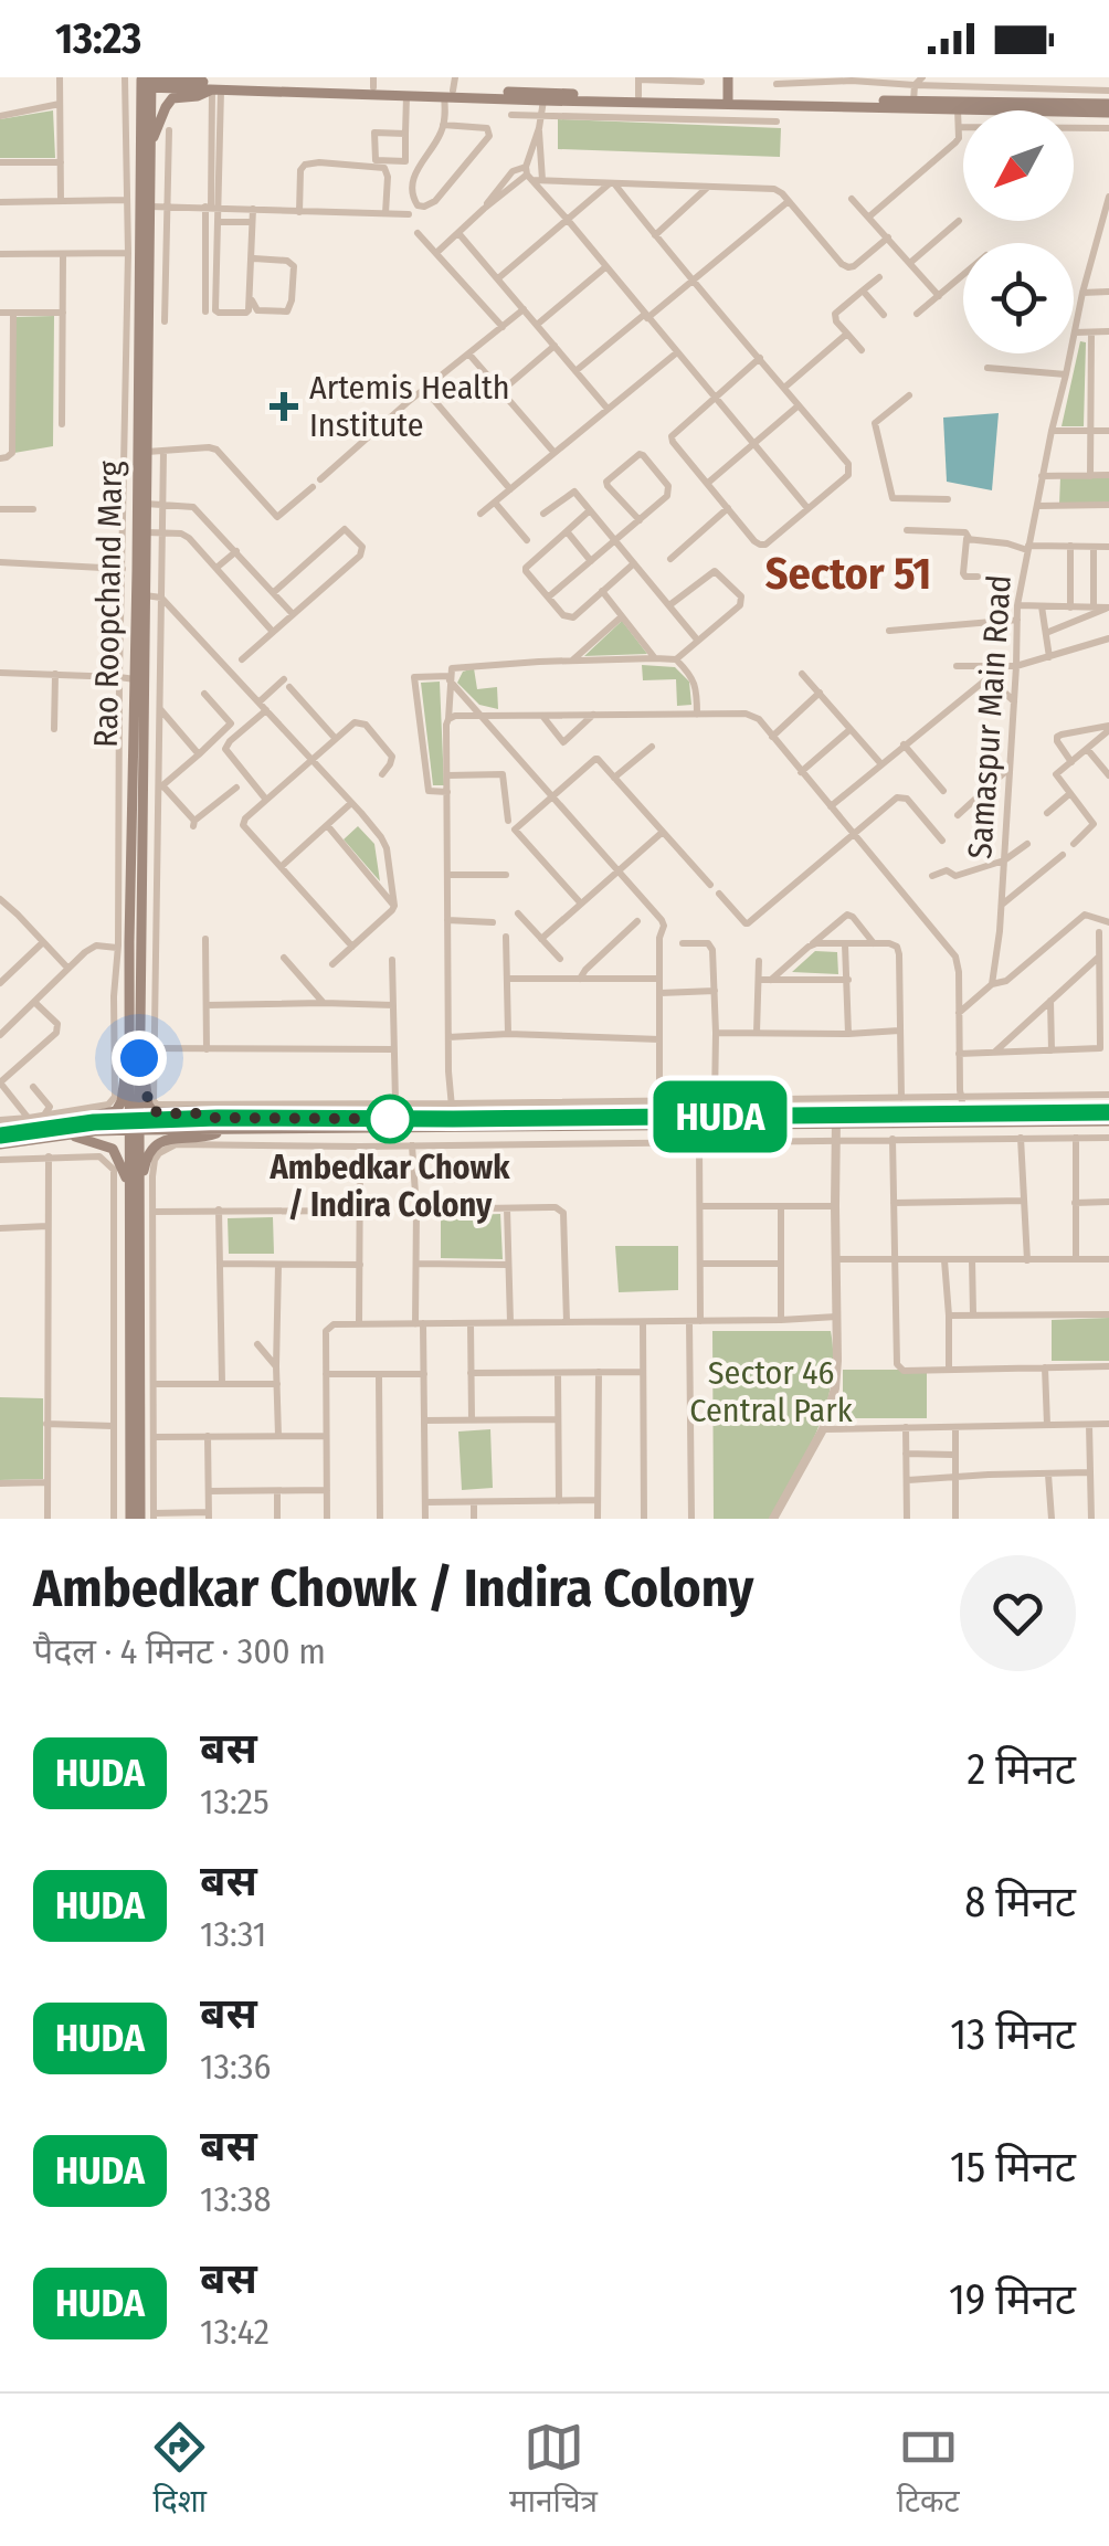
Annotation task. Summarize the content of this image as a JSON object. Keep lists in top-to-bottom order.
{
  "streets": {
    "main road": ["Rao Roopchand Marg"],
    "street": ["Samaspur Main Road"]
  },
  "districts": ["Sector 51"],
  "parks": ["Sector 46 Central Park"],
  "places": {
    "health": ["Artemis Health Institute"],
    "other": ["Ambedkar Chowk / Indira Colony"]
  },
  "lines": ["bus line HUDA"],
  "north": "bottom left",
  "page": {
    "status": "13:23",
    "on_map": "HUDA",
    "heading": ["Ambedkar Chowk / Indira Colony", "पैदल · 4 मिनट · 300 m"],
    "list": [
      {
        "mark": "HUDA",
        "name": "बस",
        "note": "13:25",
        "value": "2 मिनट"
      },
      {
        "mark": "HUDA",
        "name": "बस",
        "note": "13:31",
        "value": "8 मिनट"
      },
      {
        "mark": "HUDA",
        "name": "बस",
        "note": "13:36",
        "value": "13 मिनट"
      },
      {
        "mark": "HUDA",
        "name": "बस",
        "note": "13:38",
        "value": "15 मिनट"
      },
      {
        "mark": "HUDA",
        "name": "बस",
        "note": "13:42",
        "value": "19 मिनट"
      }
    ],
    "tabs": ["दिशा", "मानचित्र", "टिकट"]
  }
}
